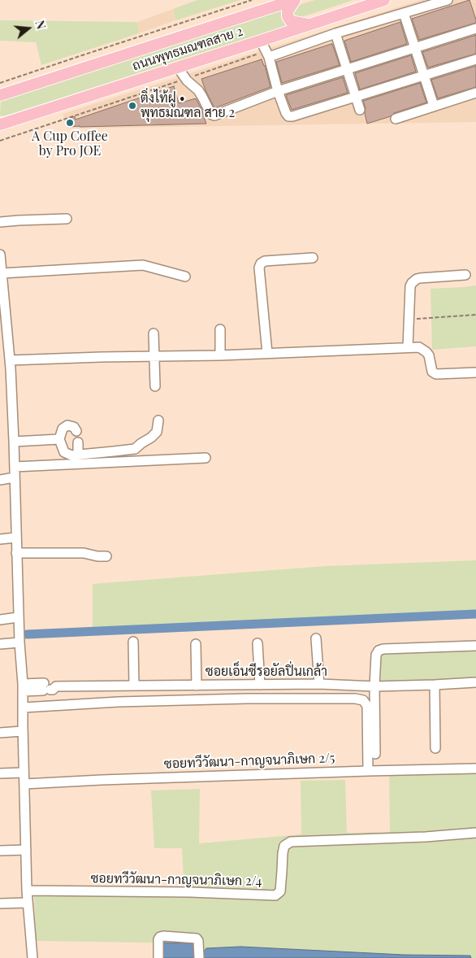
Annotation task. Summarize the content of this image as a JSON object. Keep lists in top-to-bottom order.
{
  "streets": {
    "main road": ["ถนนพุทธมณฑลสาย 2"],
    "street": ["ซอยเอ็นซีรอยัลปิ่นเกล้า", "ซอยทวีวัฒนา-กาญจนาภิเษก 2/5", "ซอยทวีวัฒนา-กาญจนาภิเษก 2/4"]
  },
  "places": ["ติ่งไท้ฝู • พุทธมณฑล สาย 2", "A Cup Coffee by Pro JOE"],
  "north": "right"
}
